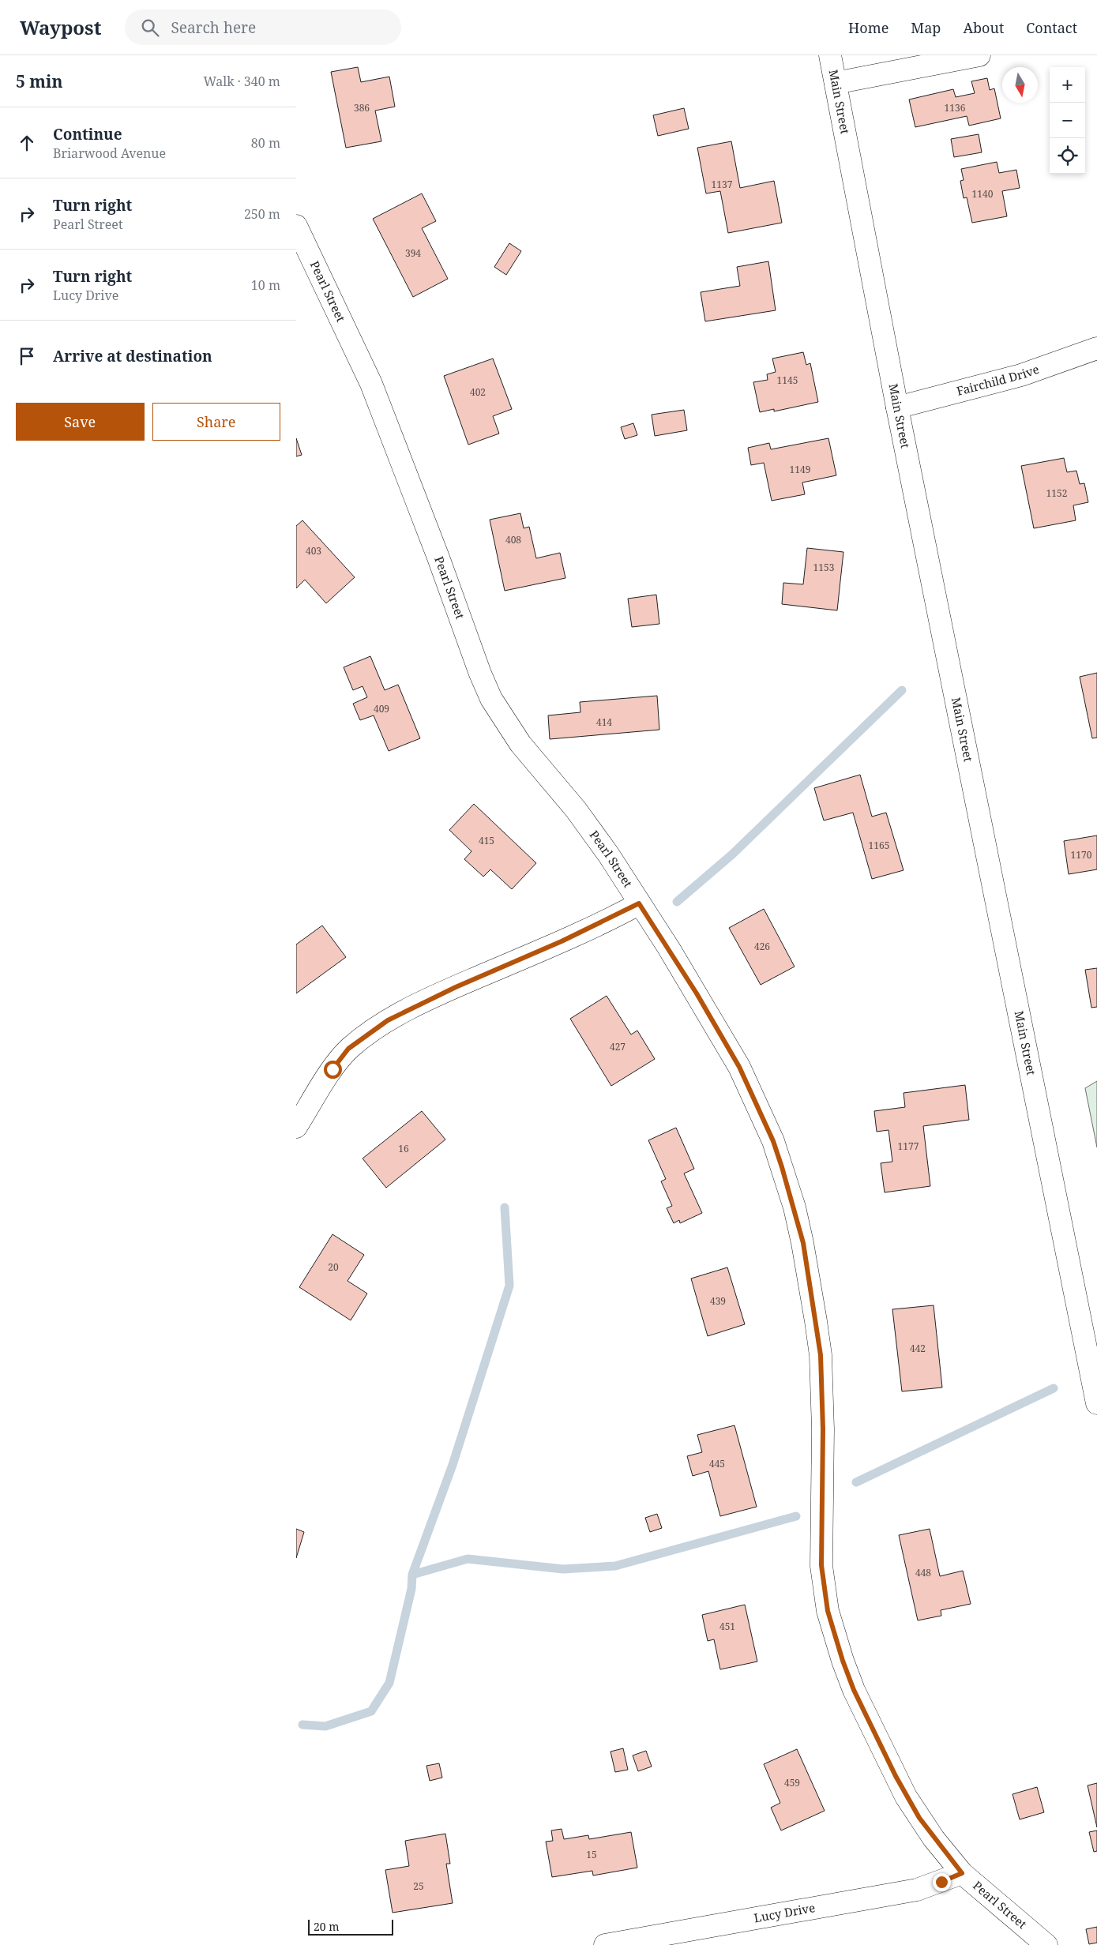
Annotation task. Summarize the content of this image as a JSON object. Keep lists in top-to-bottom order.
{
  "streets": {
    "street": [
      "Main Street",
      "Pearl Street",
      "Fairchild Drive",
      "Lucy Drive"
    ]
  },
  "crossings": [
    ["Main Street", "Fairchild Drive"],
    ["Pearl Street", "Lucy Drive"]
  ],
  "house_numbers": [
    "386",
    "1136",
    "1137",
    "1140",
    "394",
    "1145",
    "402",
    "1149",
    "1152",
    "408",
    "403",
    "1153",
    "409",
    "414",
    "415",
    "1165",
    "1170",
    "426",
    "427",
    "1177",
    "16",
    "20",
    "439",
    "442",
    "445",
    "448",
    "451",
    "459",
    "15",
    "25"
  ],
  "scale_bar": "20 m",
  "north": "bottom",
  "page": {
    "header": "Waypost",
    "search": "Search here",
    "nav": [
      "Home",
      "Map",
      "About",
      "Contact"
    ],
    "heading": ["5 min", "Walk · 340 m"],
    "map_buttons": ["+", "−"],
    "list": [
      ["Continue", "Briarwood Avenue", "80 m"],
      ["Turn right", "Pearl Street", "250 m"],
      ["Turn right", "Lucy Drive", "10 m"],
      "Arrive at destination"
    ],
    "buttons": ["Save", "Share"],
    "scale": "20 m"
  }
}
